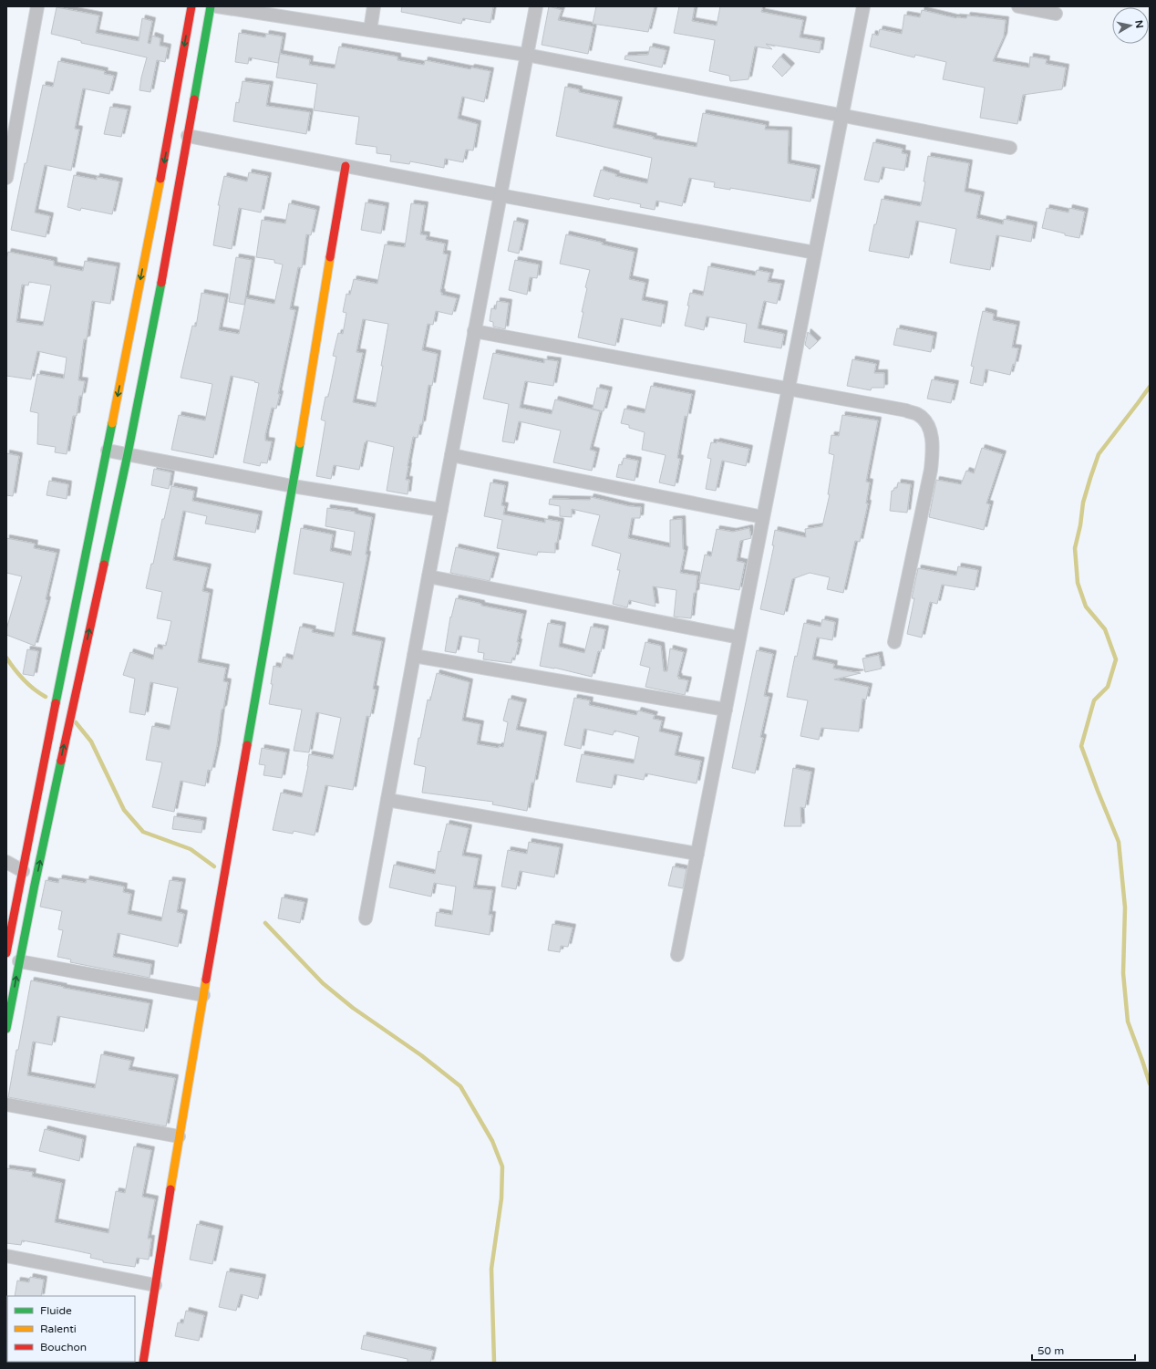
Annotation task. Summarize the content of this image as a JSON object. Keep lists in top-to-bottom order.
{
  "legend": ["Fluide", "Ralenti", "Bouchon"],
  "scale_bar": "50 m",
  "north": "right"
}
